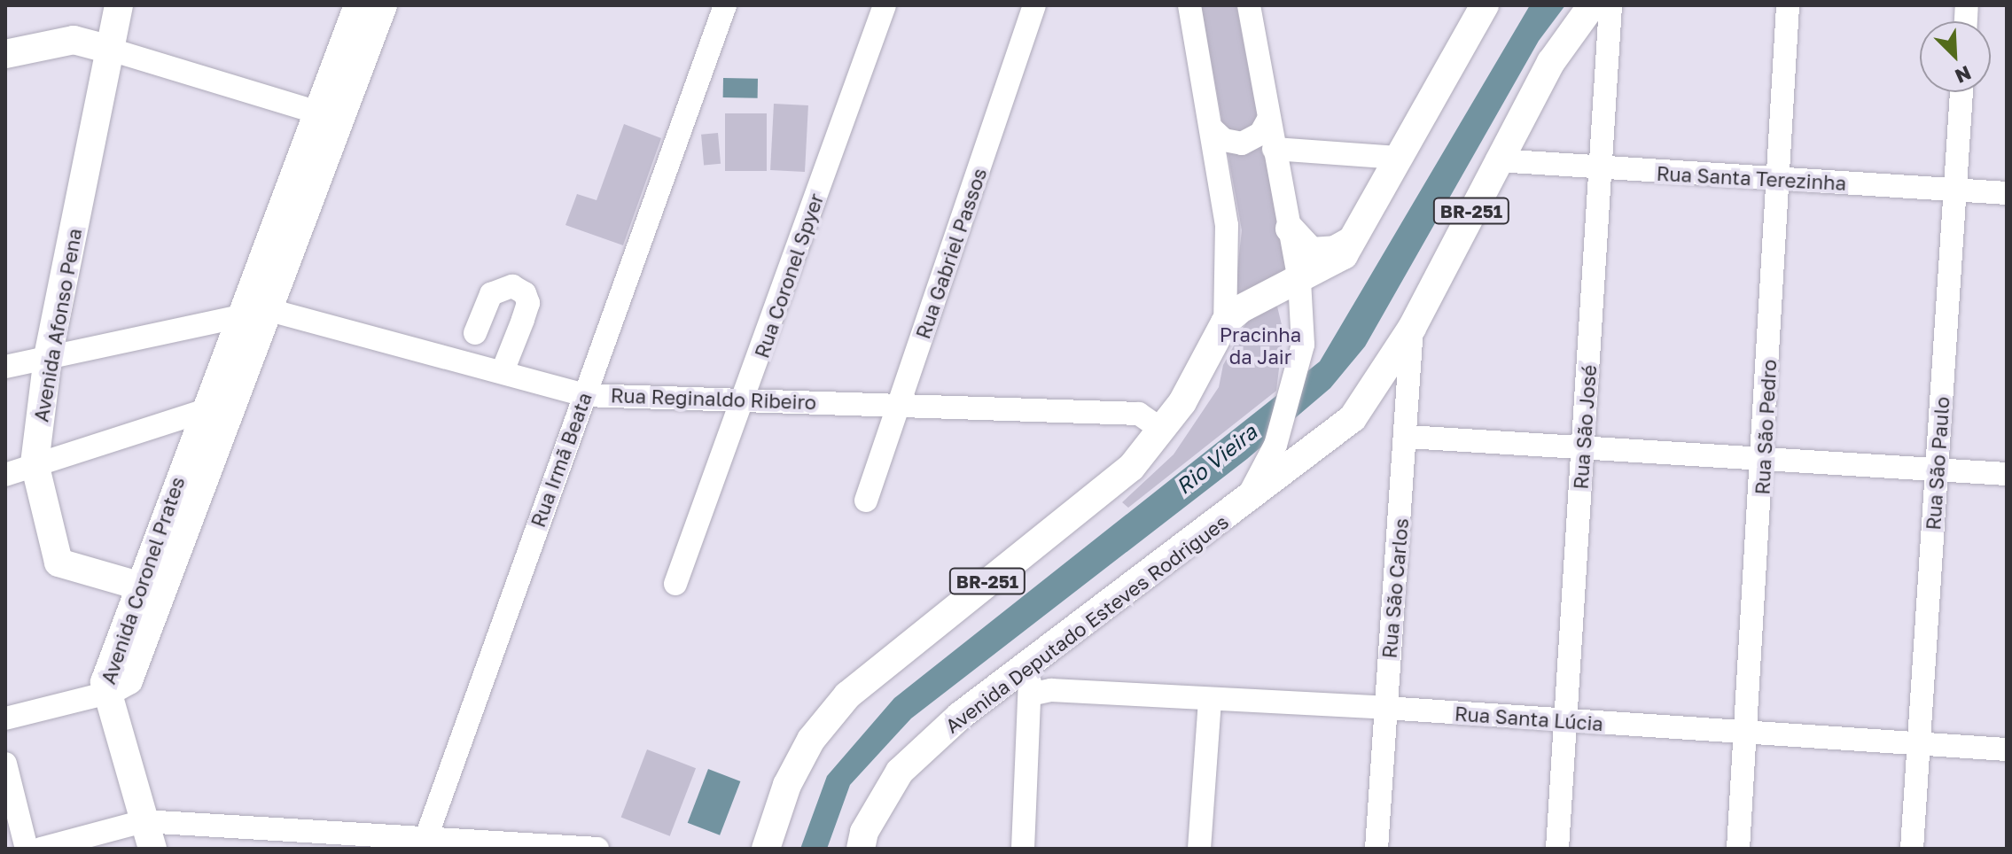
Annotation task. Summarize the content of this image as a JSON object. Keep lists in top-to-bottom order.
{
  "streets": {
    "main road": [
      "BR-251",
      "Avenida Afonso Pena",
      "Avenida Coronel Prates",
      "Avenida Deputado Esteves Rodrigues"
    ],
    "street": [
      "Rua Santa Terezinha",
      "Rua Gabriel Passos",
      "Rua Coronel Spyer",
      "Rua Reginaldo Ribeiro",
      "Rua São José",
      "Rua São Pedro",
      "Rua Irmã Beata",
      "Rua São Paulo",
      "Rua São Carlos",
      "Rua Santa Lúcia"
    ]
  },
  "crossings": [
    ["Rua Santa Terezinha", "Rua São José"],
    ["Rua Santa Terezinha", "Rua São Pedro"],
    ["Rua Santa Terezinha", "Rua São Paulo"],
    ["Rua Santa Terezinha", "Avenida Deputado Esteves Rodrigues"],
    ["BR-251", "Rua Reginaldo Ribeiro"],
    ["BR-251", "Avenida Deputado Esteves Rodrigues"],
    ["Rua Gabriel Passos", "Rua Reginaldo Ribeiro"],
    ["Rua Coronel Spyer", "Rua Reginaldo Ribeiro"],
    ["Avenida Afonso Pena", "Avenida Coronel Prates"],
    ["Rua Reginaldo Ribeiro", "Rua Irmã Beata"],
    ["Rua Reginaldo Ribeiro", "Avenida Coronel Prates"],
    ["Rua São José", "Rua Santa Lúcia"],
    ["Rua São Pedro", "Rua Santa Lúcia"],
    ["Rua São Paulo", "Rua Santa Lúcia"],
    ["Rua São Carlos", "Avenida Deputado Esteves Rodrigues"],
    ["Rua São Carlos", "Rua Santa Lúcia"]
  ],
  "water": ["Rio Vieira"],
  "parks": ["Pracinha da Jair"],
  "north": "bottom right"
}
